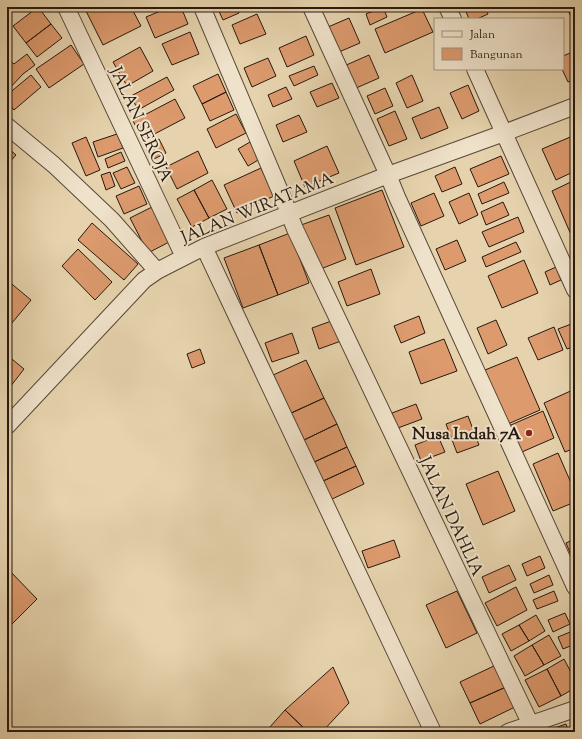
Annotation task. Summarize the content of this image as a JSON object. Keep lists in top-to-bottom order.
{
  "streets": {
    "street": ["JALAN SEROJA", "JALAN WIRATAMA", "JALAN DAHLIA"]
  },
  "crossings": [
    ["JALAN SEROJA", "JALAN WIRATAMA"],
    ["JALAN WIRATAMA", "JALAN DAHLIA"]
  ],
  "places": ["Nusa Indah 7A"],
  "legend": ["Jalan", "Bangunan"]
}
